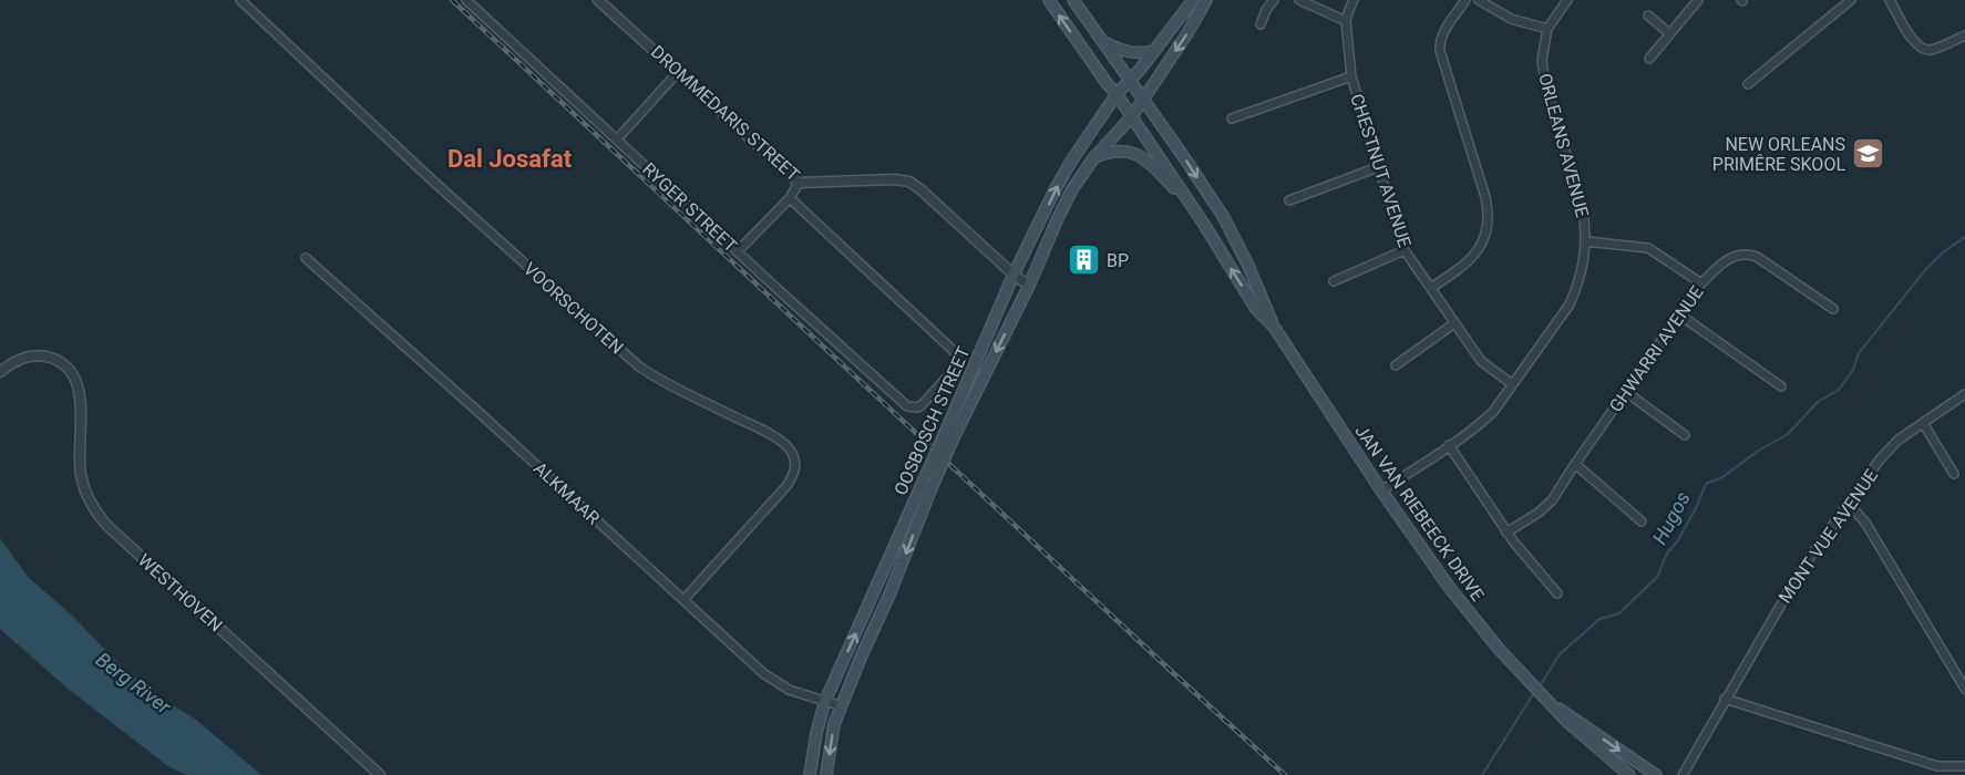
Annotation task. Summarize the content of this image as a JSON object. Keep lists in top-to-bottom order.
{
  "streets": {
    "main road": ["OOSBOSCH STREET", "JAN VAN RIEBEECK DRIVE"],
    "street": [
      "DROMMEDARIS STREET",
      "ORLEANS AVENUE",
      "CHESTNUT AVENUE",
      "RYGER STREET",
      "VOORSCHOTEN",
      "GHWARRI AVENUE",
      "ALKMAAR",
      "MONT VUE AVENUE",
      "WESTHOVEN"
    ]
  },
  "crossings": [
    ["DROMMEDARIS STREET", "OOSBOSCH STREET"],
    ["ORLEANS AVENUE", "CHESTNUT AVENUE"],
    ["ORLEANS AVENUE", "JAN VAN RIEBEECK DRIVE"],
    ["VOORSCHOTEN", "ALKMAAR"],
    ["OOSBOSCH STREET", "ALKMAAR"],
    ["OOSBOSCH STREET", "JAN VAN RIEBEECK DRIVE"]
  ],
  "districts": ["Dal Josafat"],
  "water": ["Hugos", "Berg River"],
  "places": {
    "school or university": ["NEW ORLEANS PRIMÊRE SKOOL"],
    "building": ["BP"]
  }
}
